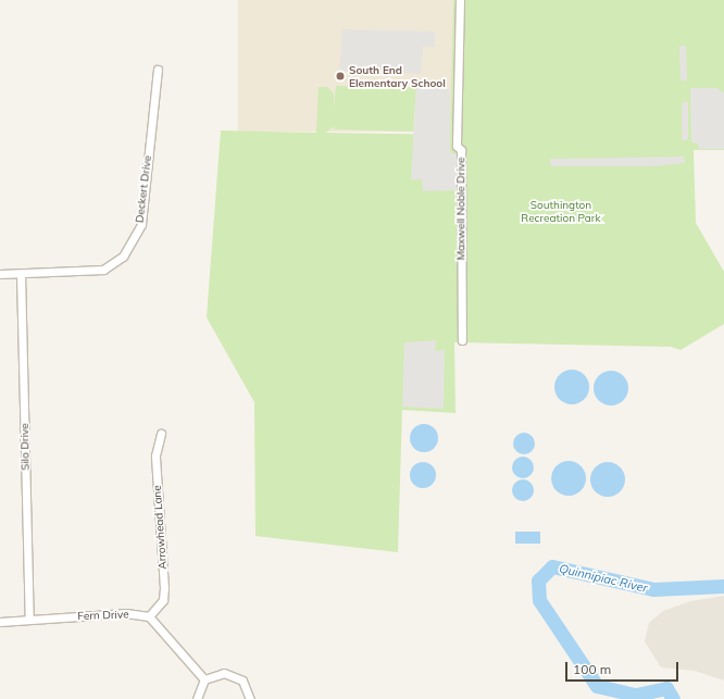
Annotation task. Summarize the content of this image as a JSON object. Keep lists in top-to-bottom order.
{
  "streets": {
    "street": [
      "Deckert Drive",
      "Maxwell Noble Drive",
      "Silo Drive",
      "Arrowhead Lane",
      "Fern Drive"
    ]
  },
  "crossings": [
    ["Deckert Drive", "Silo Drive"],
    ["Silo Drive", "Fern Drive"],
    ["Arrowhead Lane", "Fern Drive"]
  ],
  "water": ["Quinnipiac River"],
  "parks": ["Southington Recreation Park"],
  "places": ["South End Elementary School"],
  "scale_bar": "100 m"
}
